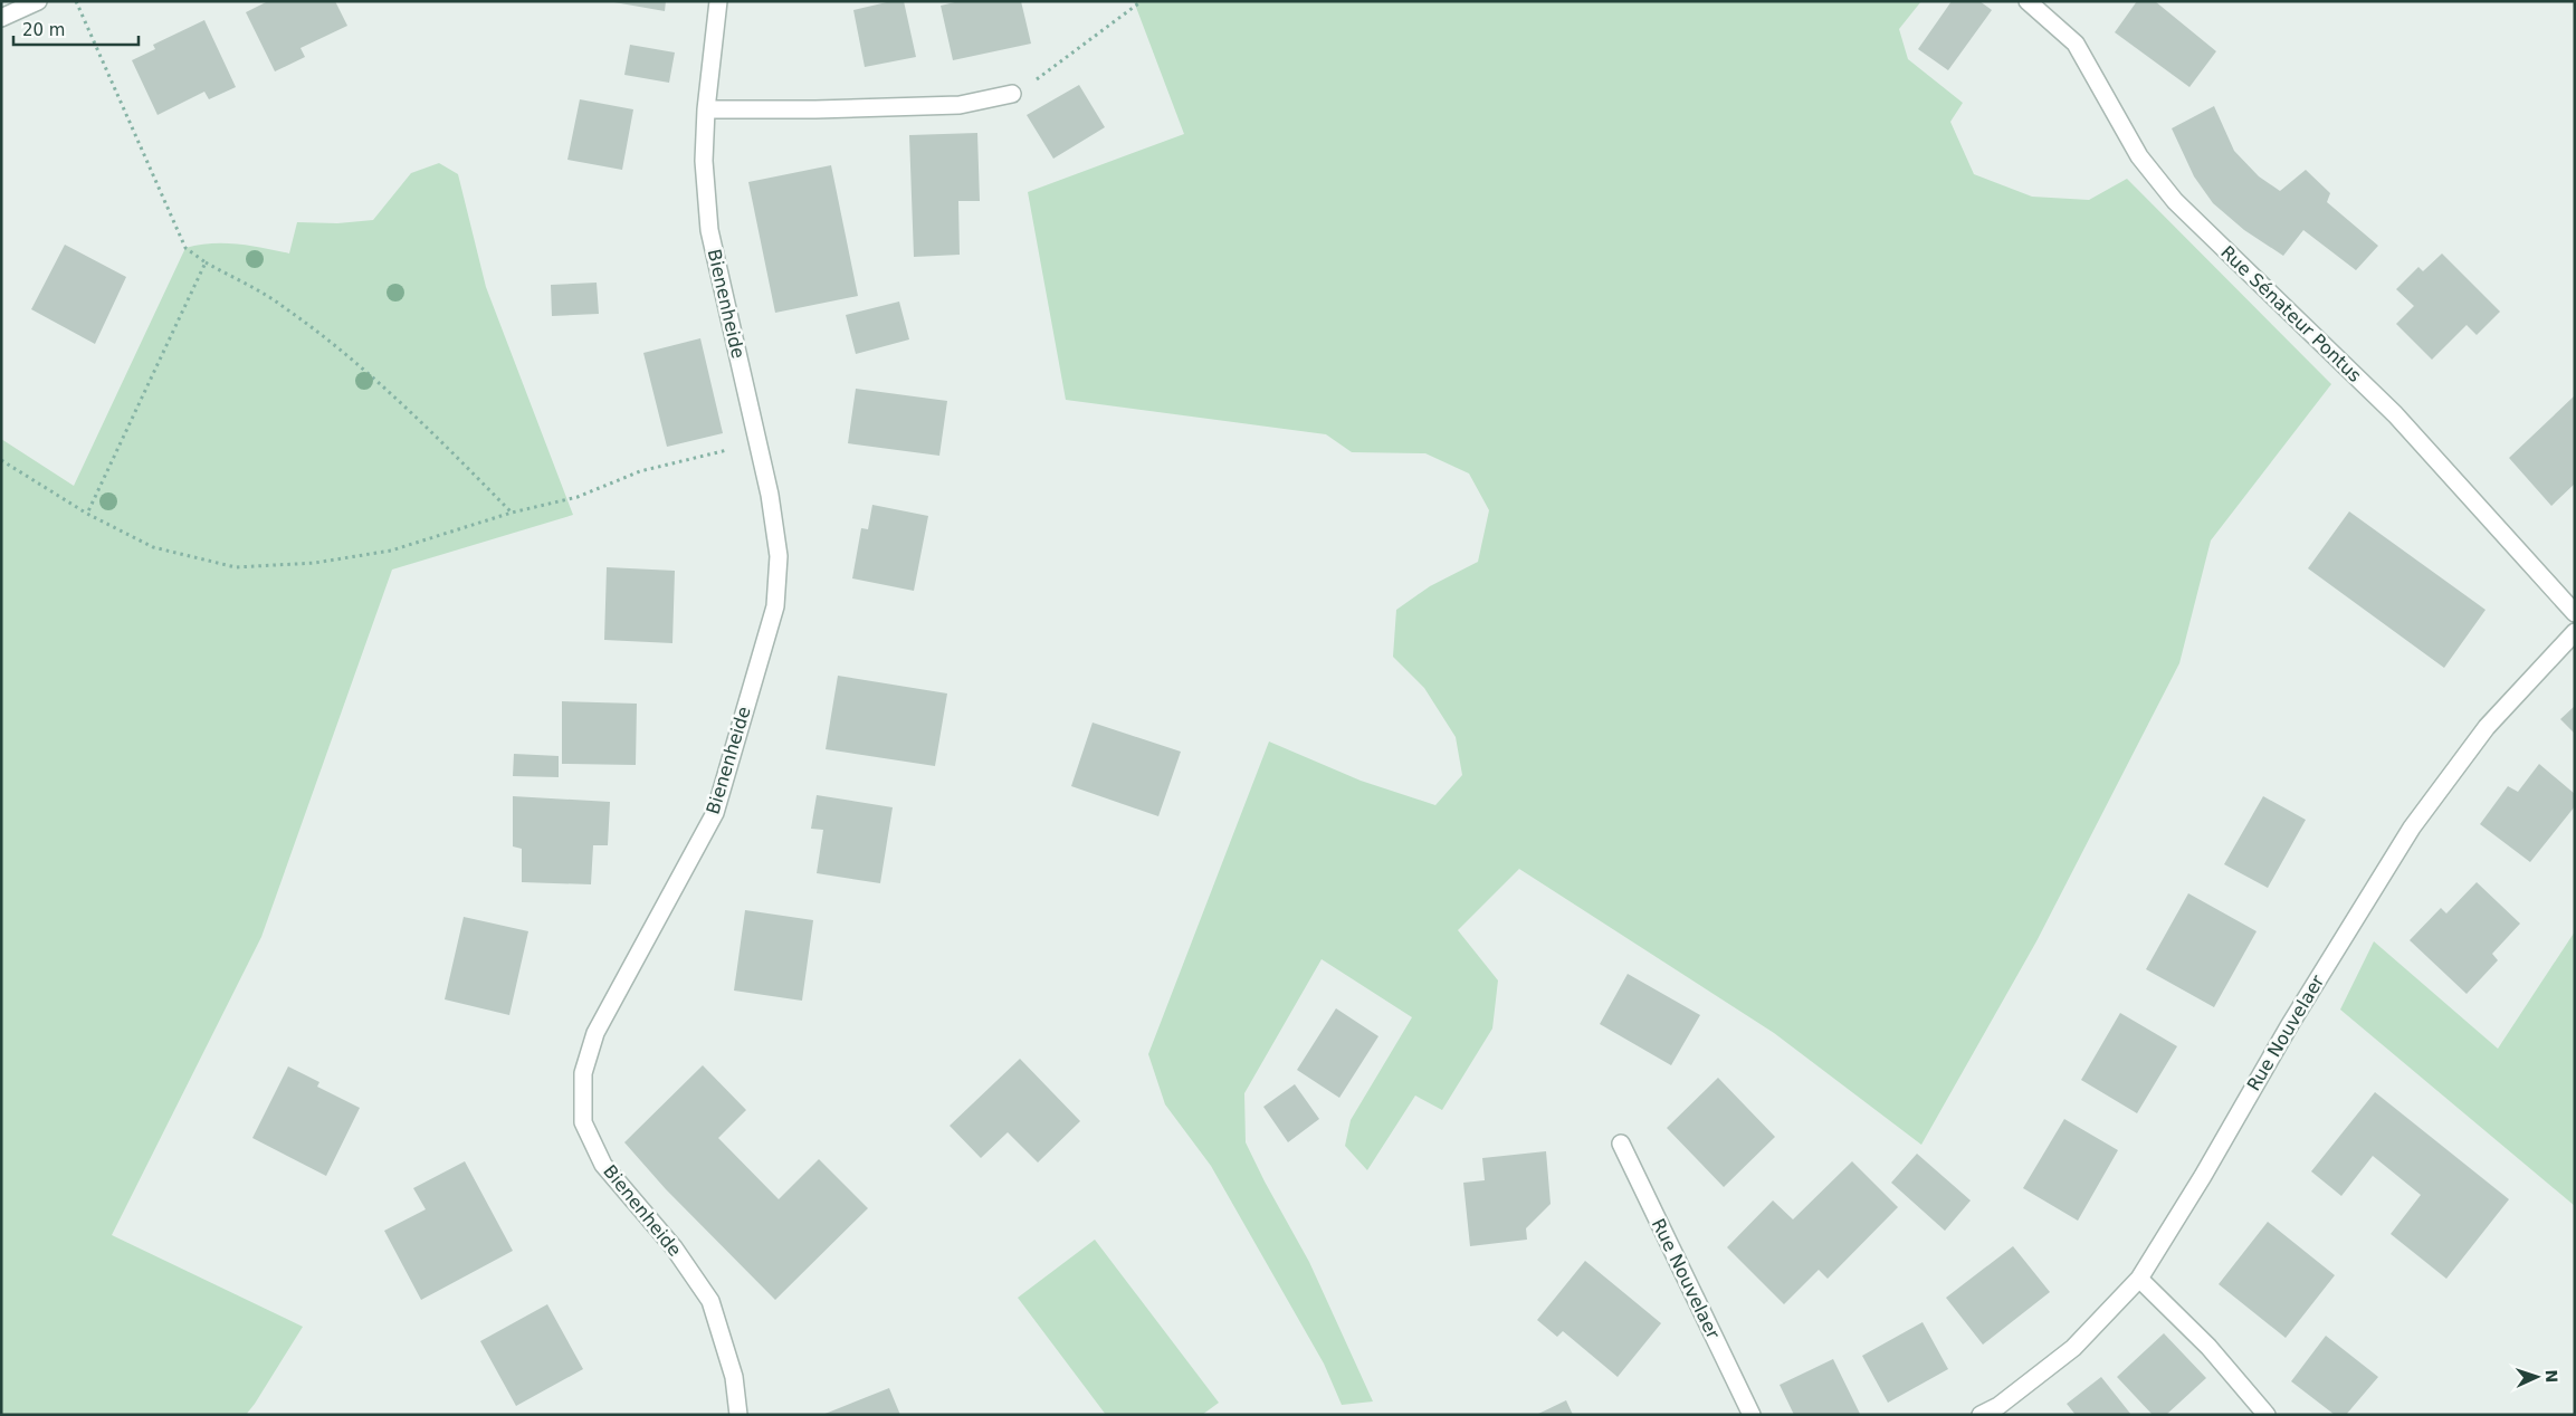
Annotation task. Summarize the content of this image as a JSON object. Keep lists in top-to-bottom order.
{
  "streets": {
    "street": ["Bienenheide", "Rue Sénateur Pontus", "Rue Nouvelaer"]
  },
  "scale_bar": "20 m",
  "north": "right"
}
